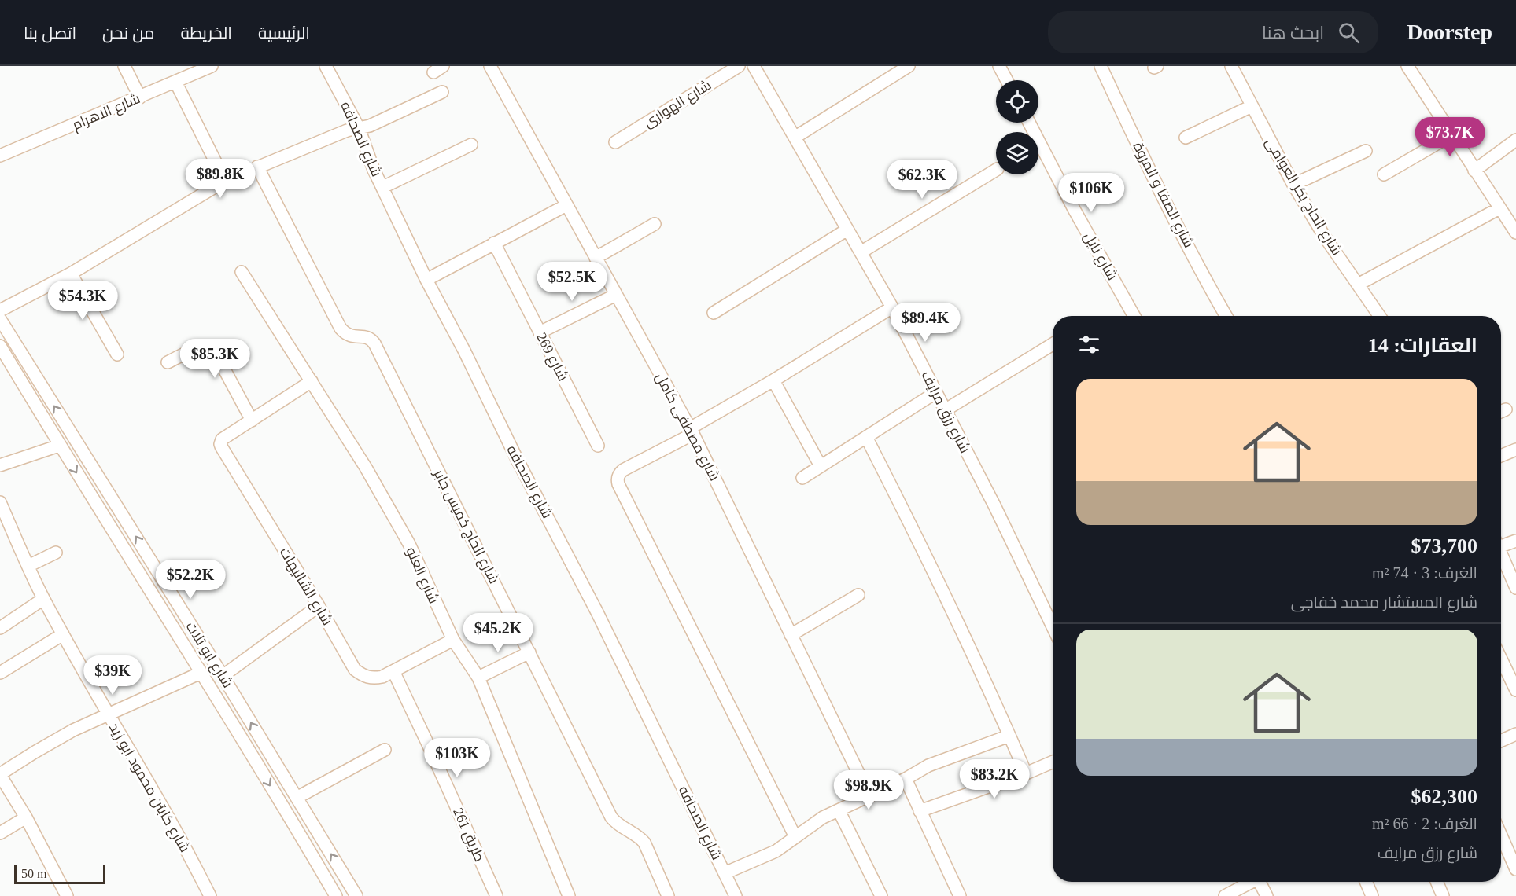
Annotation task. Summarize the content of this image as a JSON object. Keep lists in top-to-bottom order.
{
  "streets": {
    "street": [
      "شارع الهوارى",
      "شارع الاهرام",
      "شارع الصحافه",
      "شارع الصفا و المروة",
      "شارع الحاج بكر العوامى",
      "شارع نايل",
      "شارع 269",
      "شارع رزق مرايف",
      "شارع مصطفى كامل",
      "شارع الحاج خميس جابر",
      "شارع العلو",
      "شارع الشاليهات",
      "شارع ابو تلات",
      "شارع كابتن محمود ابو زيد",
      "طريق 261"
    ]
  },
  "crossings": [
    ["شارع العلو", "شارع الشاليهات"],
    ["شارع الشاليهات", "طريق 261"]
  ],
  "scale_bar": "50 m",
  "page": {
    "header": "Doorstep",
    "search": "ابحث هنا",
    "nav": [
      "الرئيسية",
      "الخريطة",
      "من نحن",
      "اتصل بنا"
    ],
    "price": [
      "$73.7K",
      "$89.8K",
      "$62.3K",
      "$106K",
      "$52.5K",
      "$54.3K",
      "$89.4K",
      "$85.3K",
      "$52.2K",
      "$45.2K",
      "$39K",
      "$103K",
      "$83.2K",
      "$98.9K"
    ],
    "heading": "العقارات: 14",
    "list": [
      {
        "name": "$73,700",
        "note": "الغرف: 3 · 74 m² · شارع المستشار محمد خفاجى"
      },
      {
        "name": "$62,300",
        "note": "الغرف: 2 · 66 m² · شارع رزق مرايف"
      }
    ],
    "scale": "50 m"
  }
}
